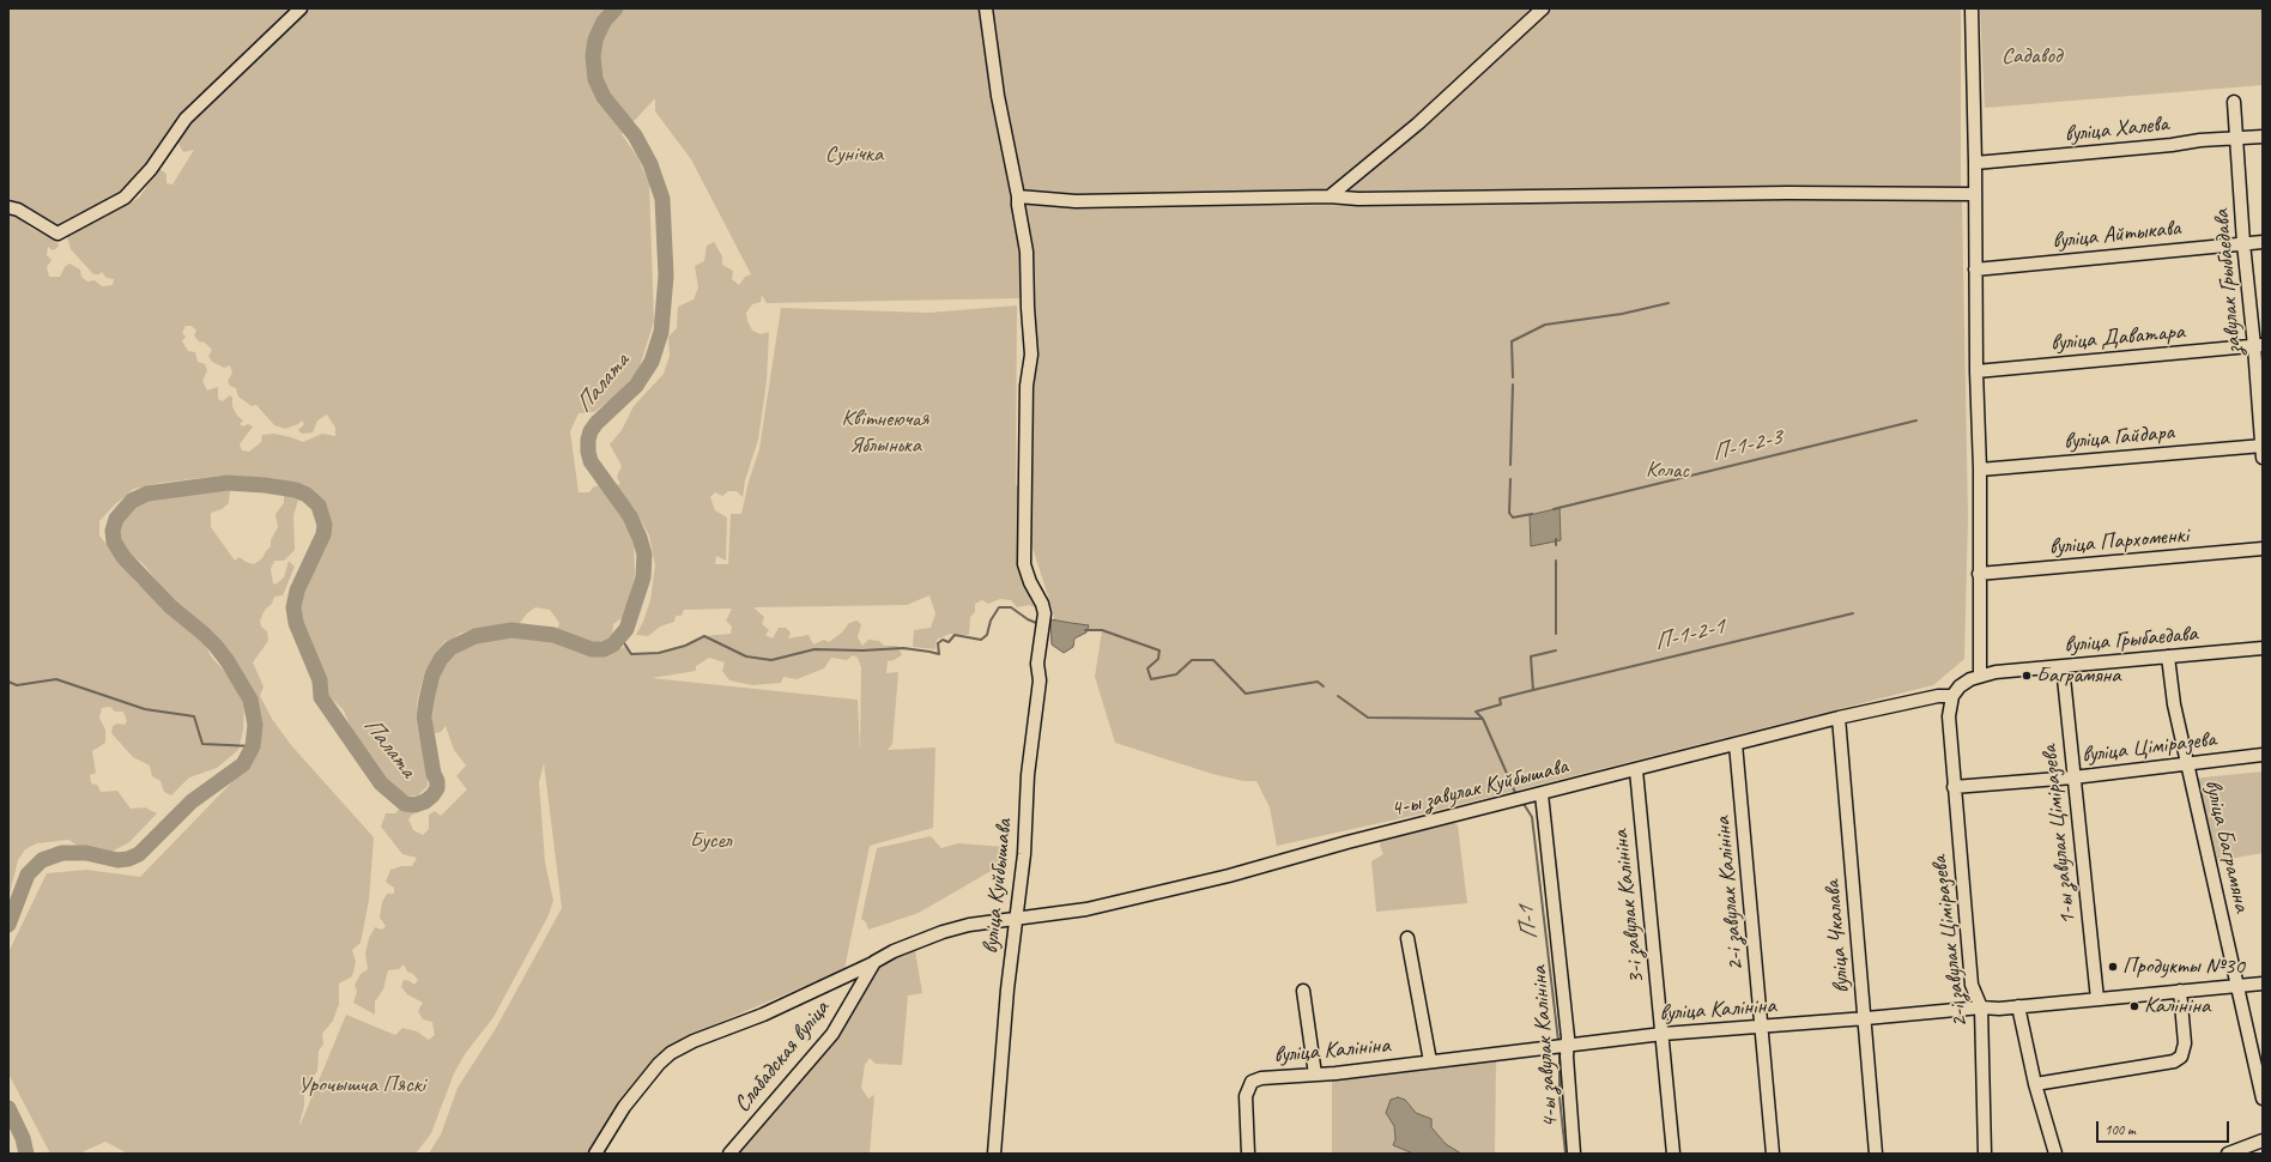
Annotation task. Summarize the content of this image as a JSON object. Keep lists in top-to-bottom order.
{
  "streets": {
    "street": [
      "вуліца Халева",
      "вуліца Айтыкава",
      "завулак Грыбаедава",
      "вуліца Даватара",
      "вуліца Гайдара",
      "вуліца Пархоменкі",
      "вуліца Грыбаедава",
      "вуліца Ціміразева",
      "4-ы завулак Куйбышава",
      "1-ы завулак Ціміразева",
      "вуліца Баграмяна",
      "вуліца Куйбышава",
      "2-і завулак Калініна",
      "3-і завулак Калініна",
      "вуліца Чкалава",
      "2-і завулак Ціміразева",
      "вуліца Калініна",
      "4-ы завулак Калініна",
      "Слабадская вуліца"
    ]
  },
  "crossings": [
    ["вуліца Халева", "завулак Грыбаедава"],
    ["вуліца Айтыкава", "завулак Грыбаедава"],
    ["завулак Грыбаедава", "вуліца Даватара"],
    ["завулак Грыбаедава", "вуліца Гайдара"],
    ["вуліца Грыбаедава", "4-ы завулак Куйбышава"],
    ["вуліца Грыбаедава", "1-ы завулак Ціміразева"],
    ["вуліца Грыбаедава", "вуліца Баграмяна"],
    ["вуліца Грыбаедава", "2-і завулак Ціміразева"],
    ["вуліца Ціміразева", "1-ы завулак Ціміразева"],
    ["вуліца Ціміразева", "вуліца Баграмяна"],
    ["вуліца Ціміразева", "2-і завулак Ціміразева"],
    ["4-ы завулак Куйбышава", "вуліца Куйбышава"],
    ["4-ы завулак Куйбышава", "2-і завулак Калініна"],
    ["4-ы завулак Куйбышава", "3-і завулак Калініна"],
    ["4-ы завулак Куйбышава", "вуліца Чкалава"],
    ["4-ы завулак Куйбышава", "2-і завулак Ціміразева"],
    ["4-ы завулак Куйбышава", "4-ы завулак Калініна"],
    ["1-ы завулак Ціміразева", "вуліца Калініна"],
    ["вуліца Баграмяна", "вуліца Калініна"],
    ["2-і завулак Калініна", "вуліца Калініна"],
    ["3-і завулак Калініна", "вуліца Калініна"],
    ["вуліца Чкалава", "вуліца Калініна"],
    ["2-і завулак Ціміразева", "вуліца Калініна"],
    ["вуліца Калініна", "4-ы завулак Калініна"]
  ],
  "water": [
    "Палата",
    "П-1-2-3",
    "П-1-2-1",
    "П-1"
  ],
  "parks": [
    "Садавод",
    "Сунічка",
    "Квітнеючая Яблынька",
    "Колас",
    "Бусел",
    "Урочышча Пяскі"
  ],
  "places": ["Баграмяна", "Продукты №30", "Калініна"],
  "scale_bar": "100 m"
}
